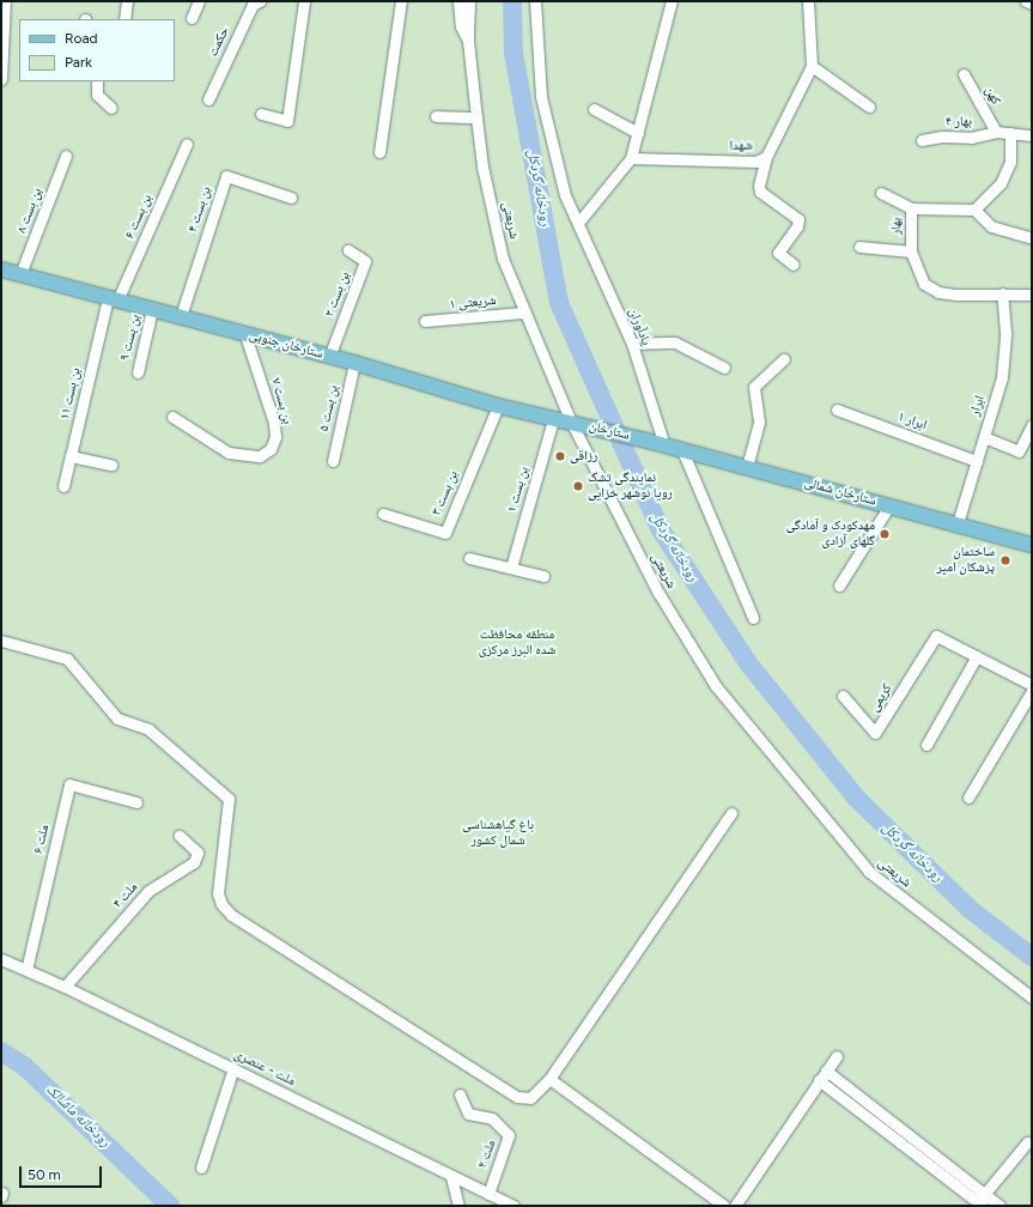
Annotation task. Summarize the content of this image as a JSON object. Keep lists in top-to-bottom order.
{
  "streets": {
    "main road": ["ستارخان جنوبی", "ستارخان", "ستارخان شمالی"],
    "street": [
      "حکمت",
      "کهن",
      "بهار ۴",
      "شهدا",
      "بن بست ۴",
      "بن بست ۸",
      "بن بست ۶",
      "شریعتی",
      "بهار",
      "بن بست ۲",
      "شریعتی ۱",
      "یادآوران",
      "بن بست ۹",
      "بن بست ۱۱",
      "بن بست ۷",
      "ابرار",
      "بن بست ۵",
      "ابرار ۱",
      "بن بست ۱",
      "بن بست ۳",
      "کریمی",
      "ملت ۶",
      "ملت ۴",
      "ملت - عنصری",
      "ملت ۲"
    ]
  },
  "crossings": [
    ["کهن", "بهار ۴"],
    ["بن بست ۴", "ستارخان جنوبی"],
    ["بن بست ۸", "ستارخان جنوبی"],
    ["بن بست ۶", "ستارخان جنوبی"],
    ["بن بست ۶", "بن بست ۱۱"],
    ["شریعتی", "شریعتی ۱"],
    ["شریعتی", "ستارخان جنوبی"],
    ["شریعتی", "ستارخان"],
    ["بهار", "ابرار"],
    ["بن بست ۲", "ستارخان جنوبی"],
    ["یادآوران", "ستارخان شمالی"],
    ["بن بست ۹", "ستارخان جنوبی"],
    ["ستارخان جنوبی", "بن بست ۱۱"],
    ["ستارخان جنوبی", "بن بست ۷"],
    ["ستارخان جنوبی", "بن بست ۵"],
    ["ستارخان جنوبی", "ستارخان"],
    ["ستارخان جنوبی", "بن بست ۱"],
    ["ستارخان جنوبی", "بن بست ۳"],
    ["ابرار", "ابرار ۱"],
    ["ابرار", "ستارخان شمالی"],
    ["ستارخان", "ستارخان شمالی"],
    ["ملت ۶", "ملت - عنصری"],
    ["ملت ۴", "ملت - عنصری"],
    ["ملت - عنصری", "ملت ۲"]
  ],
  "water": ["رودخانه گردکل", "رودخانه ماشالک"],
  "parks": ["منطقه محافظت شده البرز مرکزی", "باغ گیاهشناسی شمال کشور"],
  "places": [
    "رزاقی",
    "نمایندگی تشک رویا نوشهر خزایی",
    "مهدکودک و آمادگی گلهای آزادی",
    "ساختمان پزشکان امیر"
  ],
  "legend": ["Road", "Park"],
  "scale_bar": "50 m"
}
